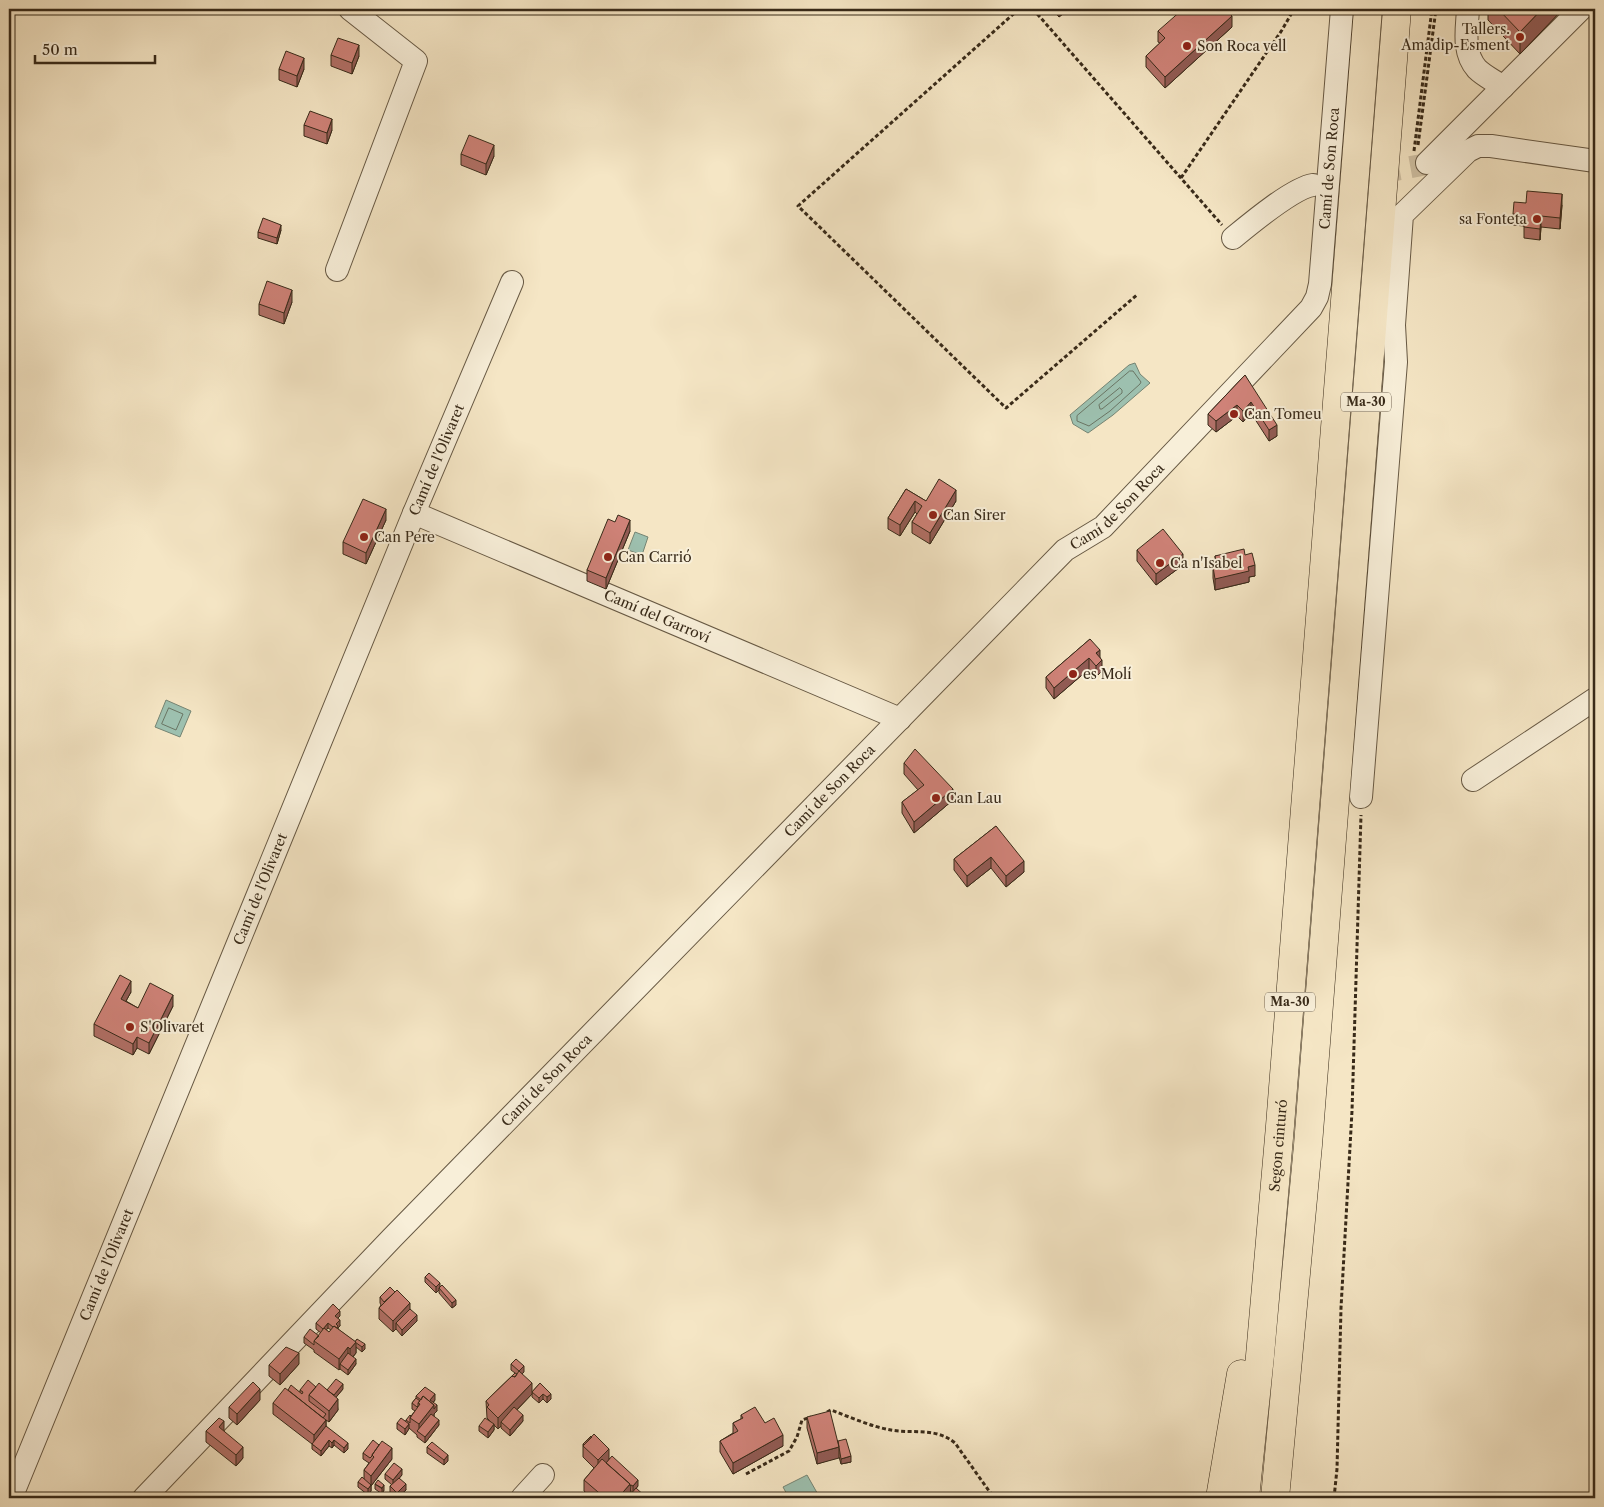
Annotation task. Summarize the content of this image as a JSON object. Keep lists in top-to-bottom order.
{
  "streets": {
    "highway": ["Ma-30", "Segon cinturó"],
    "street": ["Camí de Son Roca", "Camí de l'Olivaret", "Camí del Garroví"]
  },
  "crossings": [
    ["Camí de Son Roca", "Camí del Garroví"],
    ["Camí de l'Olivaret", "Camí del Garroví"]
  ],
  "places": [
    "Tallers. Amadip-Esment",
    "Son Roca vell",
    "sa Fonteta",
    "Can Tomeu",
    "Can Sirer",
    "Can Pere",
    "Can Carrió",
    "Ca n'Isabel",
    "es Molí",
    "Can Lau",
    "S'Olivaret"
  ],
  "scale_bar": "50 m"
}
